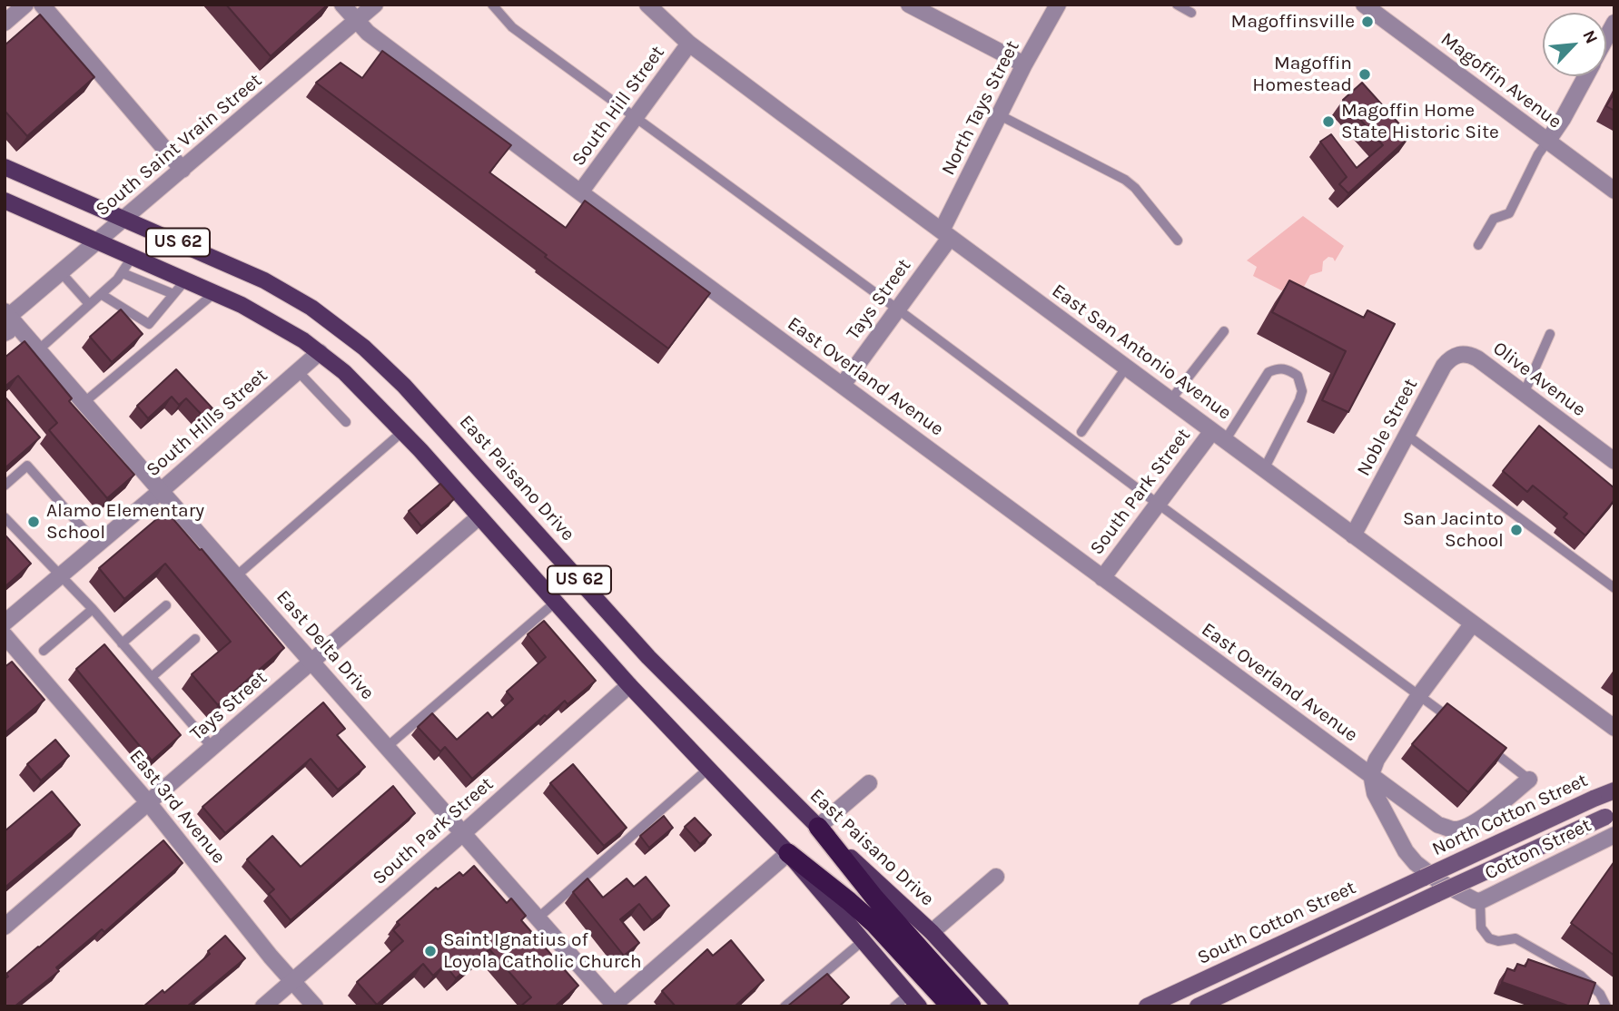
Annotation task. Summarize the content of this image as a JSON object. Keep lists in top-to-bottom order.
{
  "streets": {
    "main road": [
      "US 62",
      "East Paisano Drive",
      "North Cotton Street",
      "South Cotton Street"
    ],
    "street": [
      "Magoffin Avenue",
      "South Hill Street",
      "North Tays Street",
      "South Saint Vrain Street",
      "Tays Street",
      "East San Antonio Avenue",
      "East Overland Avenue",
      "Olive Avenue",
      "South Hills Street",
      "Noble Street",
      "South Park Street",
      "East Delta Drive",
      "East 3rd Avenue",
      "Cotton Street"
    ]
  },
  "crossings": [
    ["South Hill Street", "East San Antonio Avenue"],
    ["South Hill Street", "East Overland Avenue"],
    ["North Tays Street", "Tays Street"],
    ["North Tays Street", "East San Antonio Avenue"],
    ["South Saint Vrain Street", "US 62"],
    ["South Saint Vrain Street", "East Overland Avenue"],
    ["South Saint Vrain Street", "East Paisano Drive"],
    ["South Saint Vrain Street", "East Delta Drive"],
    ["US 62", "Tays Street"],
    ["US 62", "South Hills Street"],
    ["US 62", "South Park Street"],
    ["Tays Street", "East San Antonio Avenue"],
    ["Tays Street", "East Overland Avenue"],
    ["Tays Street", "East Delta Drive"],
    ["Tays Street", "East 3rd Avenue"],
    ["East San Antonio Avenue", "Noble Street"],
    ["East San Antonio Avenue", "South Park Street"],
    ["East Overland Avenue", "South Park Street"],
    ["Olive Avenue", "Noble Street"],
    ["South Hills Street", "East Delta Drive"],
    ["South Park Street", "East Delta Drive"],
    ["South Park Street", "East 3rd Avenue"],
    ["North Cotton Street", "South Cotton Street"]
  ],
  "places": [
    "Magoffinsville",
    "Magoffin Homestead",
    "Magoffin Home State Historic Site",
    "Alamo Elementary School",
    "San Jacinto School",
    "Saint Ignatius of Loyola Catholic Church"
  ],
  "north": "top right"
}
